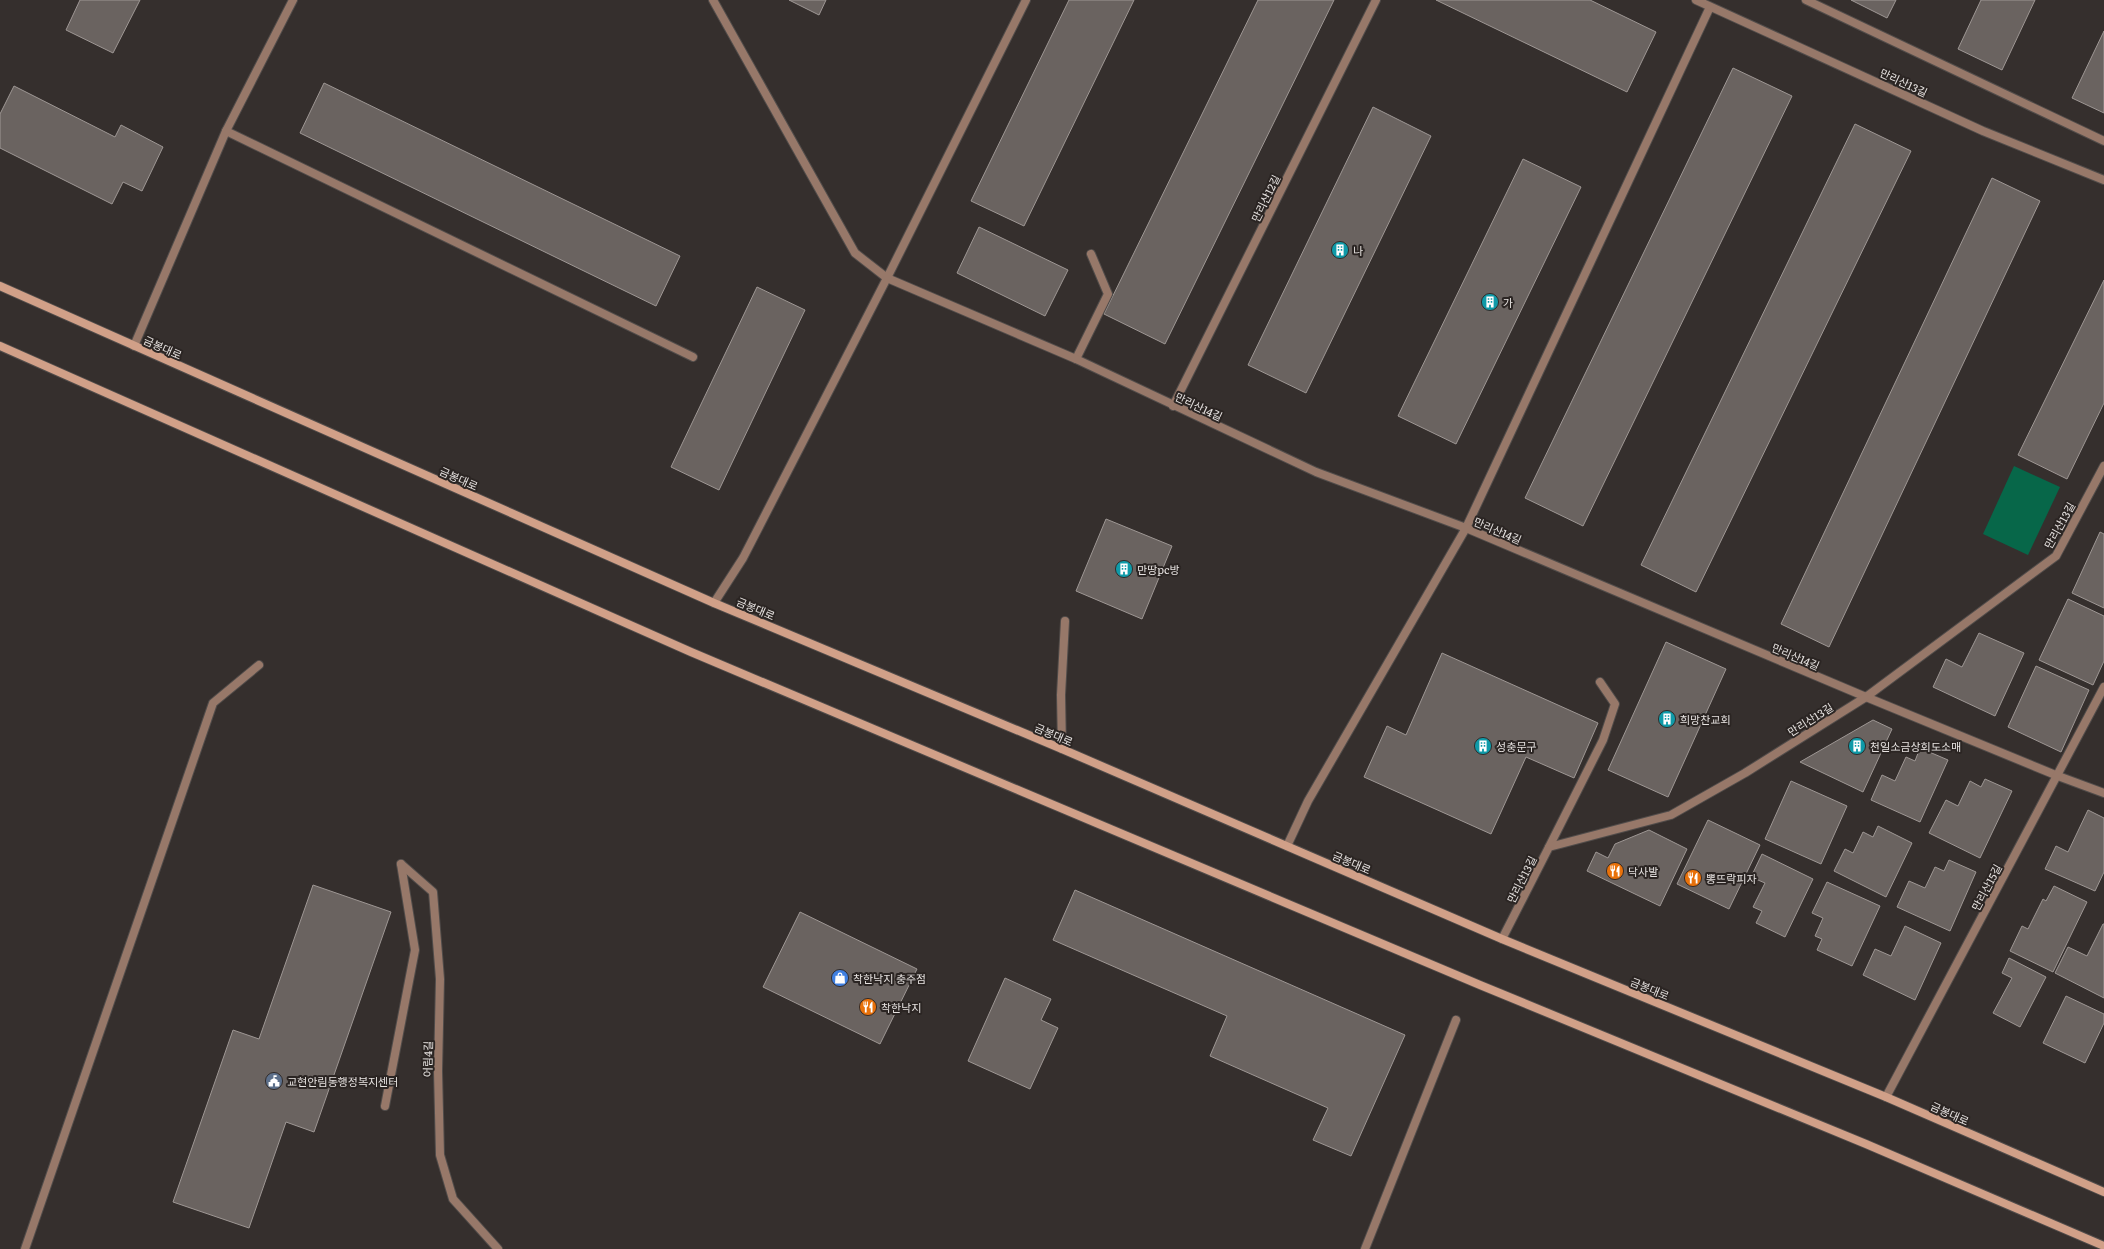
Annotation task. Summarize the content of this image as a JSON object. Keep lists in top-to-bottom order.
{
  "streets": {
    "street": [
      "만리산13길",
      "만리산12길",
      "금봉대로",
      "만리산14길",
      "만리산15길",
      "어림4길"
    ]
  },
  "crossings": [
    ["만리산13길", "금봉대로"],
    ["만리산13길", "만리산14길"],
    ["만리산12길", "만리산14길"],
    ["금봉대로", "만리산15길"],
    ["만리산14길", "만리산15길"]
  ],
  "places": {
    "building": [
      "나",
      "가",
      "만땅pc방",
      "희망찬교회",
      "성충문구",
      "천일소금상회도소매"
    ],
    "restaurant": ["닥사발", "뽕뜨락피자", "착한낙지"],
    "shop": ["착한낙지 충주점"],
    "public building": ["교현안림동행정복지센터"]
  }
}
